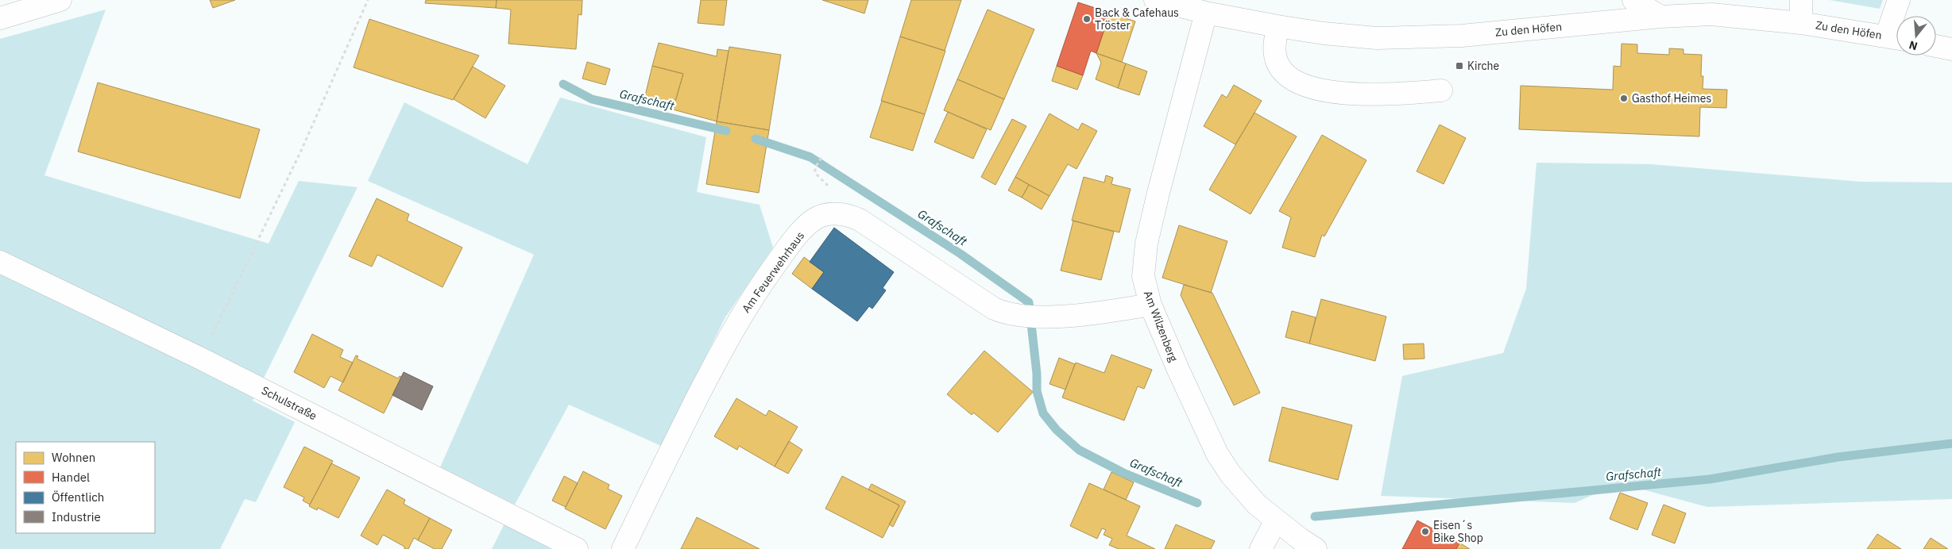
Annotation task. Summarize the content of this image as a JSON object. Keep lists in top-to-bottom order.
{
  "streets": {
    "street": [
      "Zu den Höfen",
      "Am Feuerwehrhaus",
      "Am Wilzenberg",
      "Schulstraße"
    ]
  },
  "crossings": [
    ["Zu den Höfen", "Am Wilzenberg"],
    ["Am Feuerwehrhaus", "Am Wilzenberg"]
  ],
  "water": ["Grafschaft"],
  "places": {
    "other": ["Back & Cafehaus Tröster", "Gasthof Heimes", "Eisen´s Bike Shop"],
    "transit": ["Kirche"]
  },
  "legend": [
    "Wohnen",
    "Handel",
    "Öffentlich",
    "Industrie"
  ],
  "north": "bottom"
}
